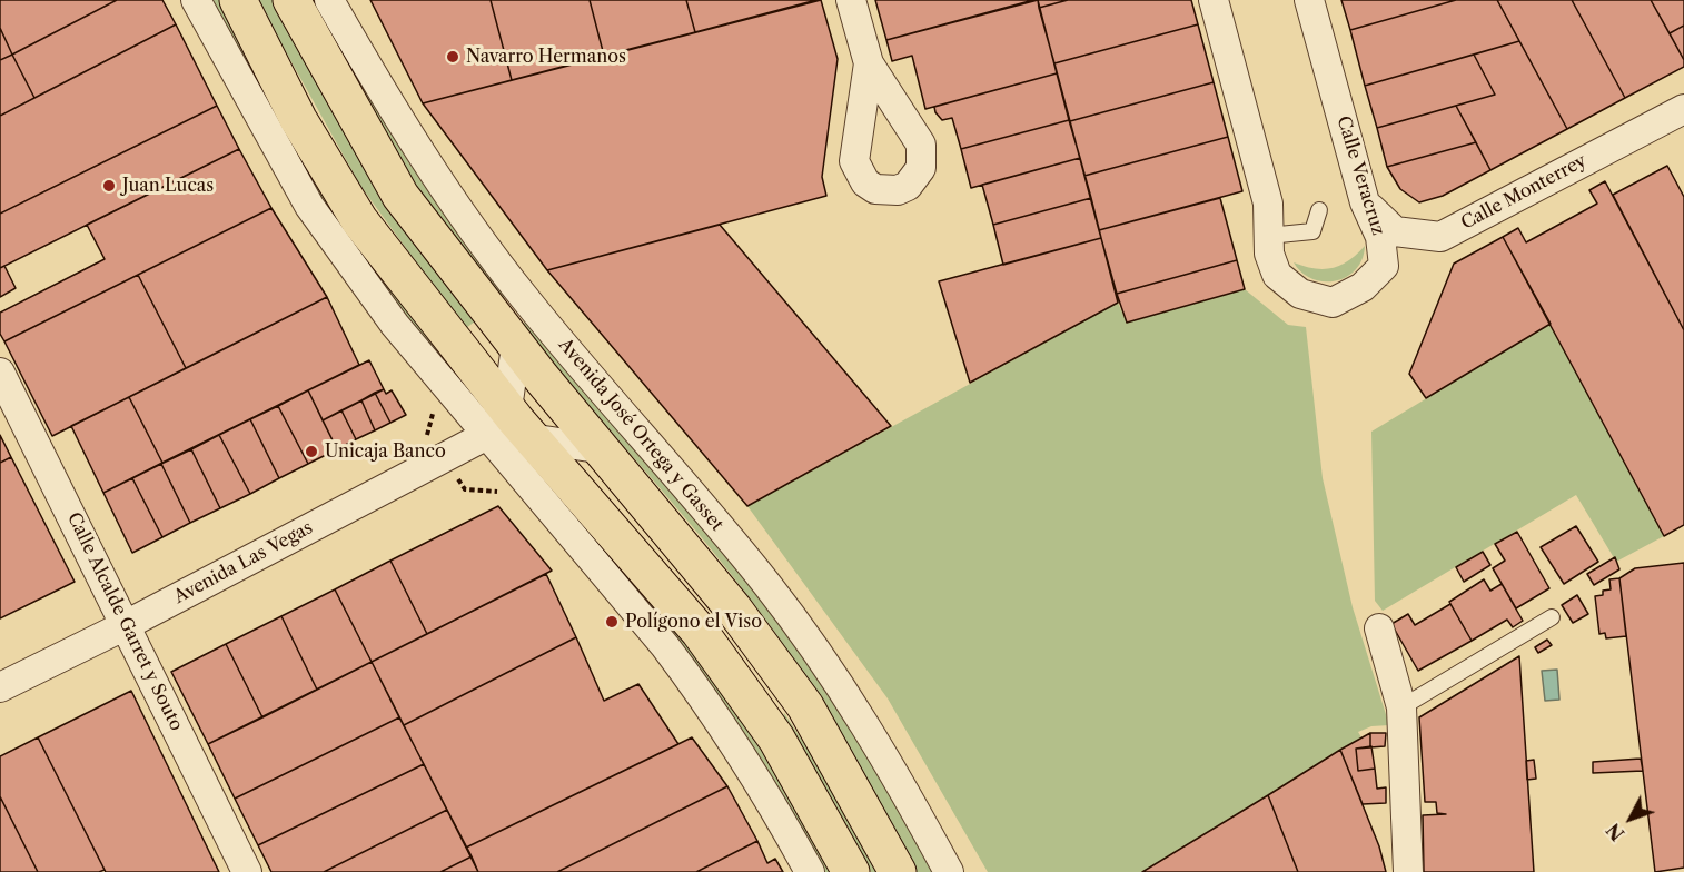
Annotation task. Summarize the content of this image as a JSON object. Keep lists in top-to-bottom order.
{
  "streets": {
    "street": [
      "Calle Veracruz",
      "Calle Monterrey",
      "Avenida José Ortega y Gasset",
      "Avenida Las Vegas",
      "Calle Alcalde Garret y Souto"
    ]
  },
  "crossings": [
    ["Calle Veracruz", "Calle Monterrey"],
    ["Avenida Las Vegas", "Calle Alcalde Garret y Souto"]
  ],
  "places": [
    "Navarro Hermanos",
    "Juan Lucas",
    "Unicaja Banco",
    "Polígono el Viso"
  ],
  "north": "bottom left"
}
